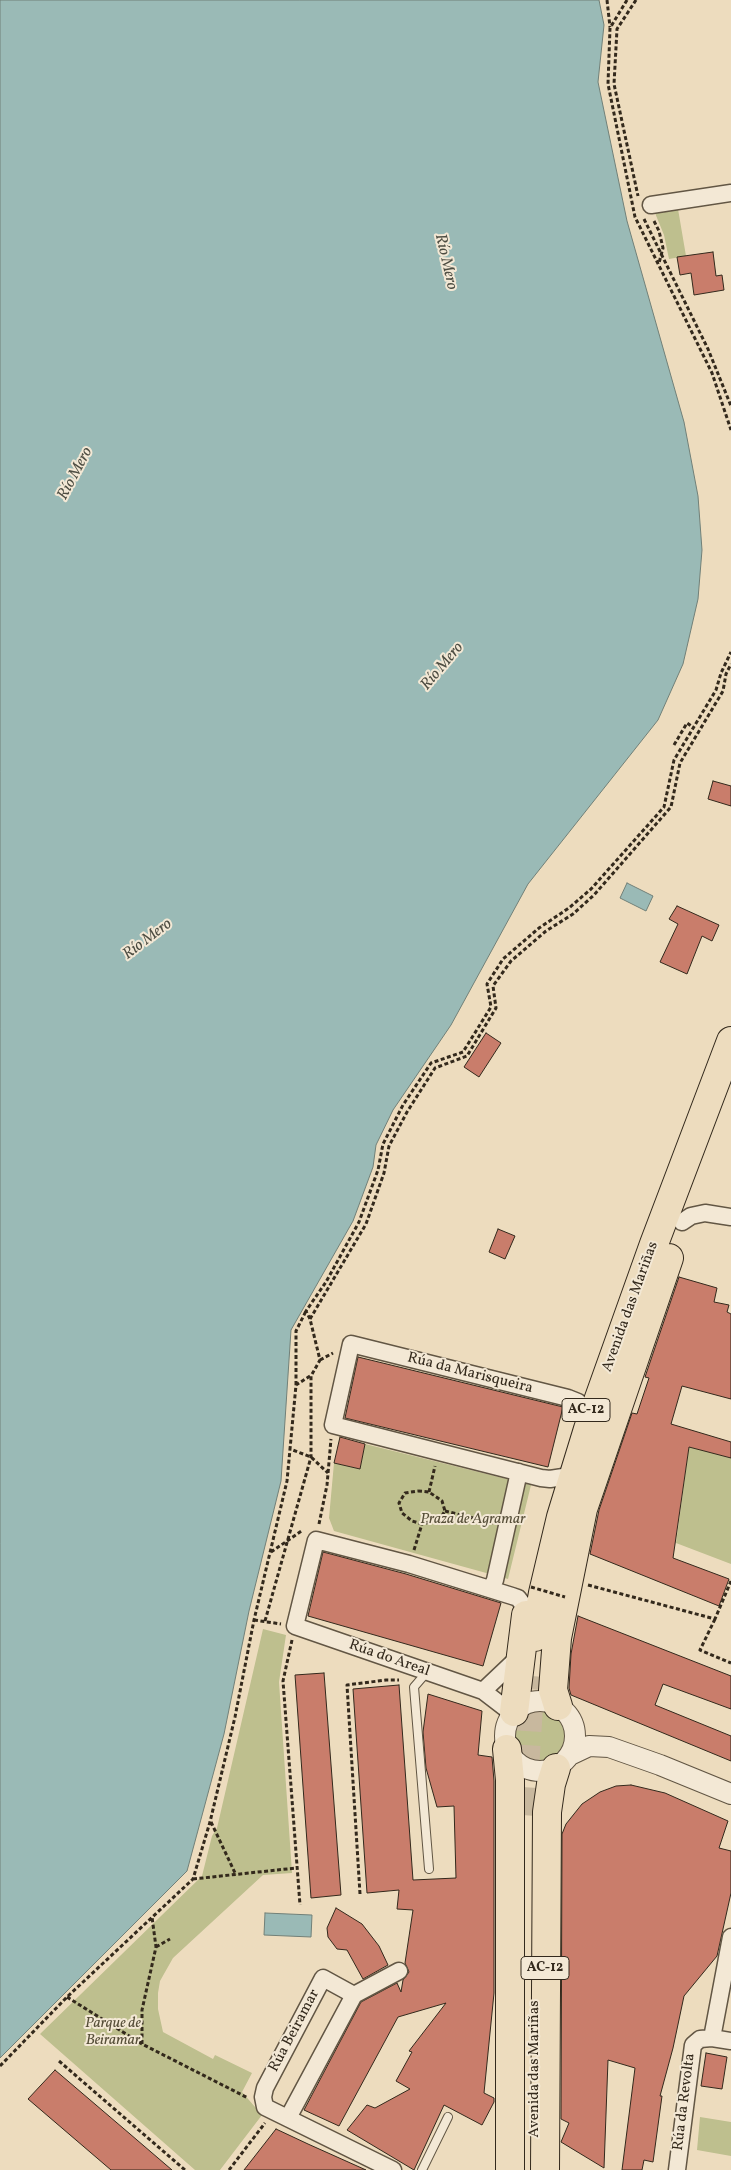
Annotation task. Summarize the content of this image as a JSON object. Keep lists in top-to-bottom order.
{
  "streets": {
    "highway": ["Avenida das Mariñas", "AC-12"],
    "street": [
      "Rúa da Marisqueira",
      "Rúa do Areal",
      "Rúa Beiramar",
      "Rúa da Revolta"
    ]
  },
  "crossings": [
    ["Avenida das Mariñas", "AC-12"],
    ["Rúa da Marisqueira", "AC-12"],
    ["AC-12", "Rúa do Areal"]
  ],
  "water": ["Río Mero"],
  "parks": ["Praza de Agramar", "Parque de Beiramar"]
}
